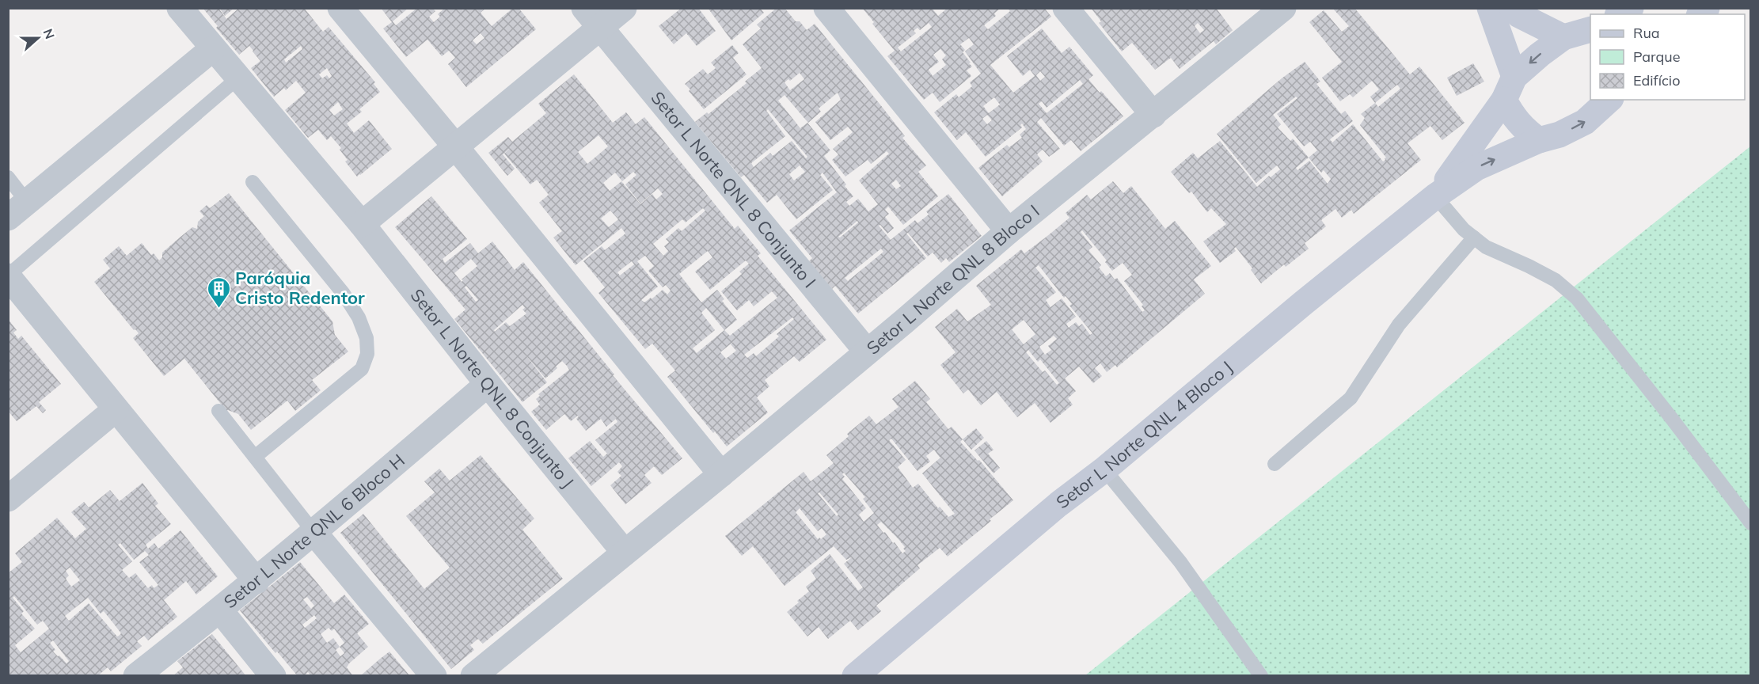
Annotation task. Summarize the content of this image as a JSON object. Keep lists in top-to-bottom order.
{
  "streets": {
    "street": [
      "Setor L Norte QNL 8 Conjunto I",
      "Setor L Norte QNL 8 Bloco I",
      "Setor L Norte QNL 8 Conjunto J",
      "Setor L Norte QNL 4 Bloco J",
      "Setor L Norte QNL 6 Bloco H"
    ]
  },
  "crossings": [
    ["Setor L Norte QNL 8 Conjunto I", "Setor L Norte QNL 8 Bloco I"],
    ["Setor L Norte QNL 8 Bloco I", "Setor L Norte QNL 8 Conjunto J"],
    ["Setor L Norte QNL 8 Conjunto J", "Setor L Norte QNL 6 Bloco H"]
  ],
  "places": {
    "building": ["Paróquia Cristo Redentor"]
  },
  "legend": ["Rua", "Parque", "Edifício"],
  "north": "right"
}
